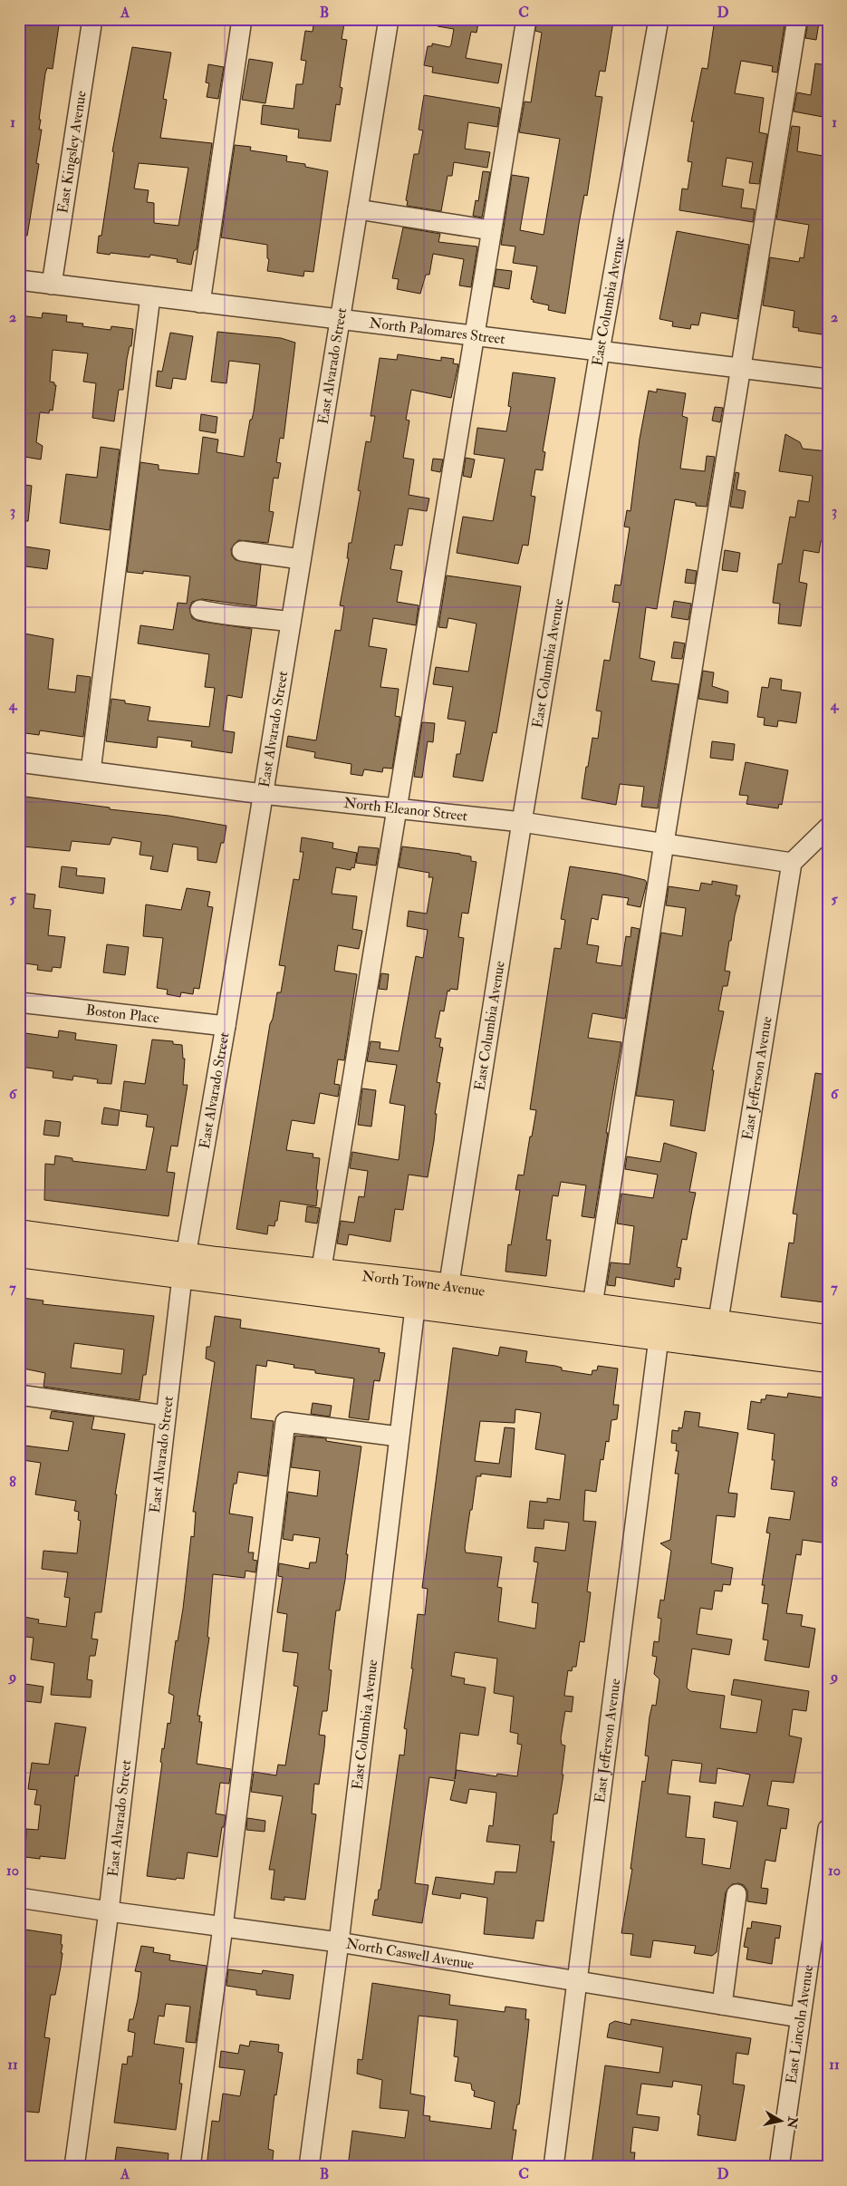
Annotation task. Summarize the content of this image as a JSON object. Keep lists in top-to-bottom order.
{
  "streets": {
    "main road": ["North Towne Avenue"],
    "street": [
      "East Kingsley Avenue",
      "East Columbia Avenue",
      "North Palomares Street",
      "East Alvarado Street",
      "North Eleanor Street",
      "Boston Place",
      "East Jefferson Avenue",
      "North Caswell Avenue",
      "East Lincoln Avenue"
    ]
  },
  "crossings": [
    ["East Kingsley Avenue", "North Palomares Street"],
    ["East Columbia Avenue", "North Palomares Street"],
    ["East Columbia Avenue", "North Eleanor Street"],
    ["East Columbia Avenue", "North Towne Avenue"],
    ["East Columbia Avenue", "North Caswell Avenue"],
    ["North Palomares Street", "East Alvarado Street"],
    ["East Alvarado Street", "North Eleanor Street"],
    ["East Alvarado Street", "Boston Place"],
    ["East Alvarado Street", "North Towne Avenue"],
    ["East Alvarado Street", "North Caswell Avenue"],
    ["North Eleanor Street", "East Jefferson Avenue"],
    ["East Jefferson Avenue", "North Towne Avenue"],
    ["East Jefferson Avenue", "North Caswell Avenue"],
    ["North Caswell Avenue", "East Lincoln Avenue"]
  ],
  "north": "right",
  "grid": {
    "columns": [
      "A",
      "B",
      "C",
      "D"
    ],
    "rows": [
      "1",
      "2",
      "3",
      "4",
      "5",
      "6",
      "7",
      "8",
      "9",
      "10",
      "11"
    ]
  }
}
